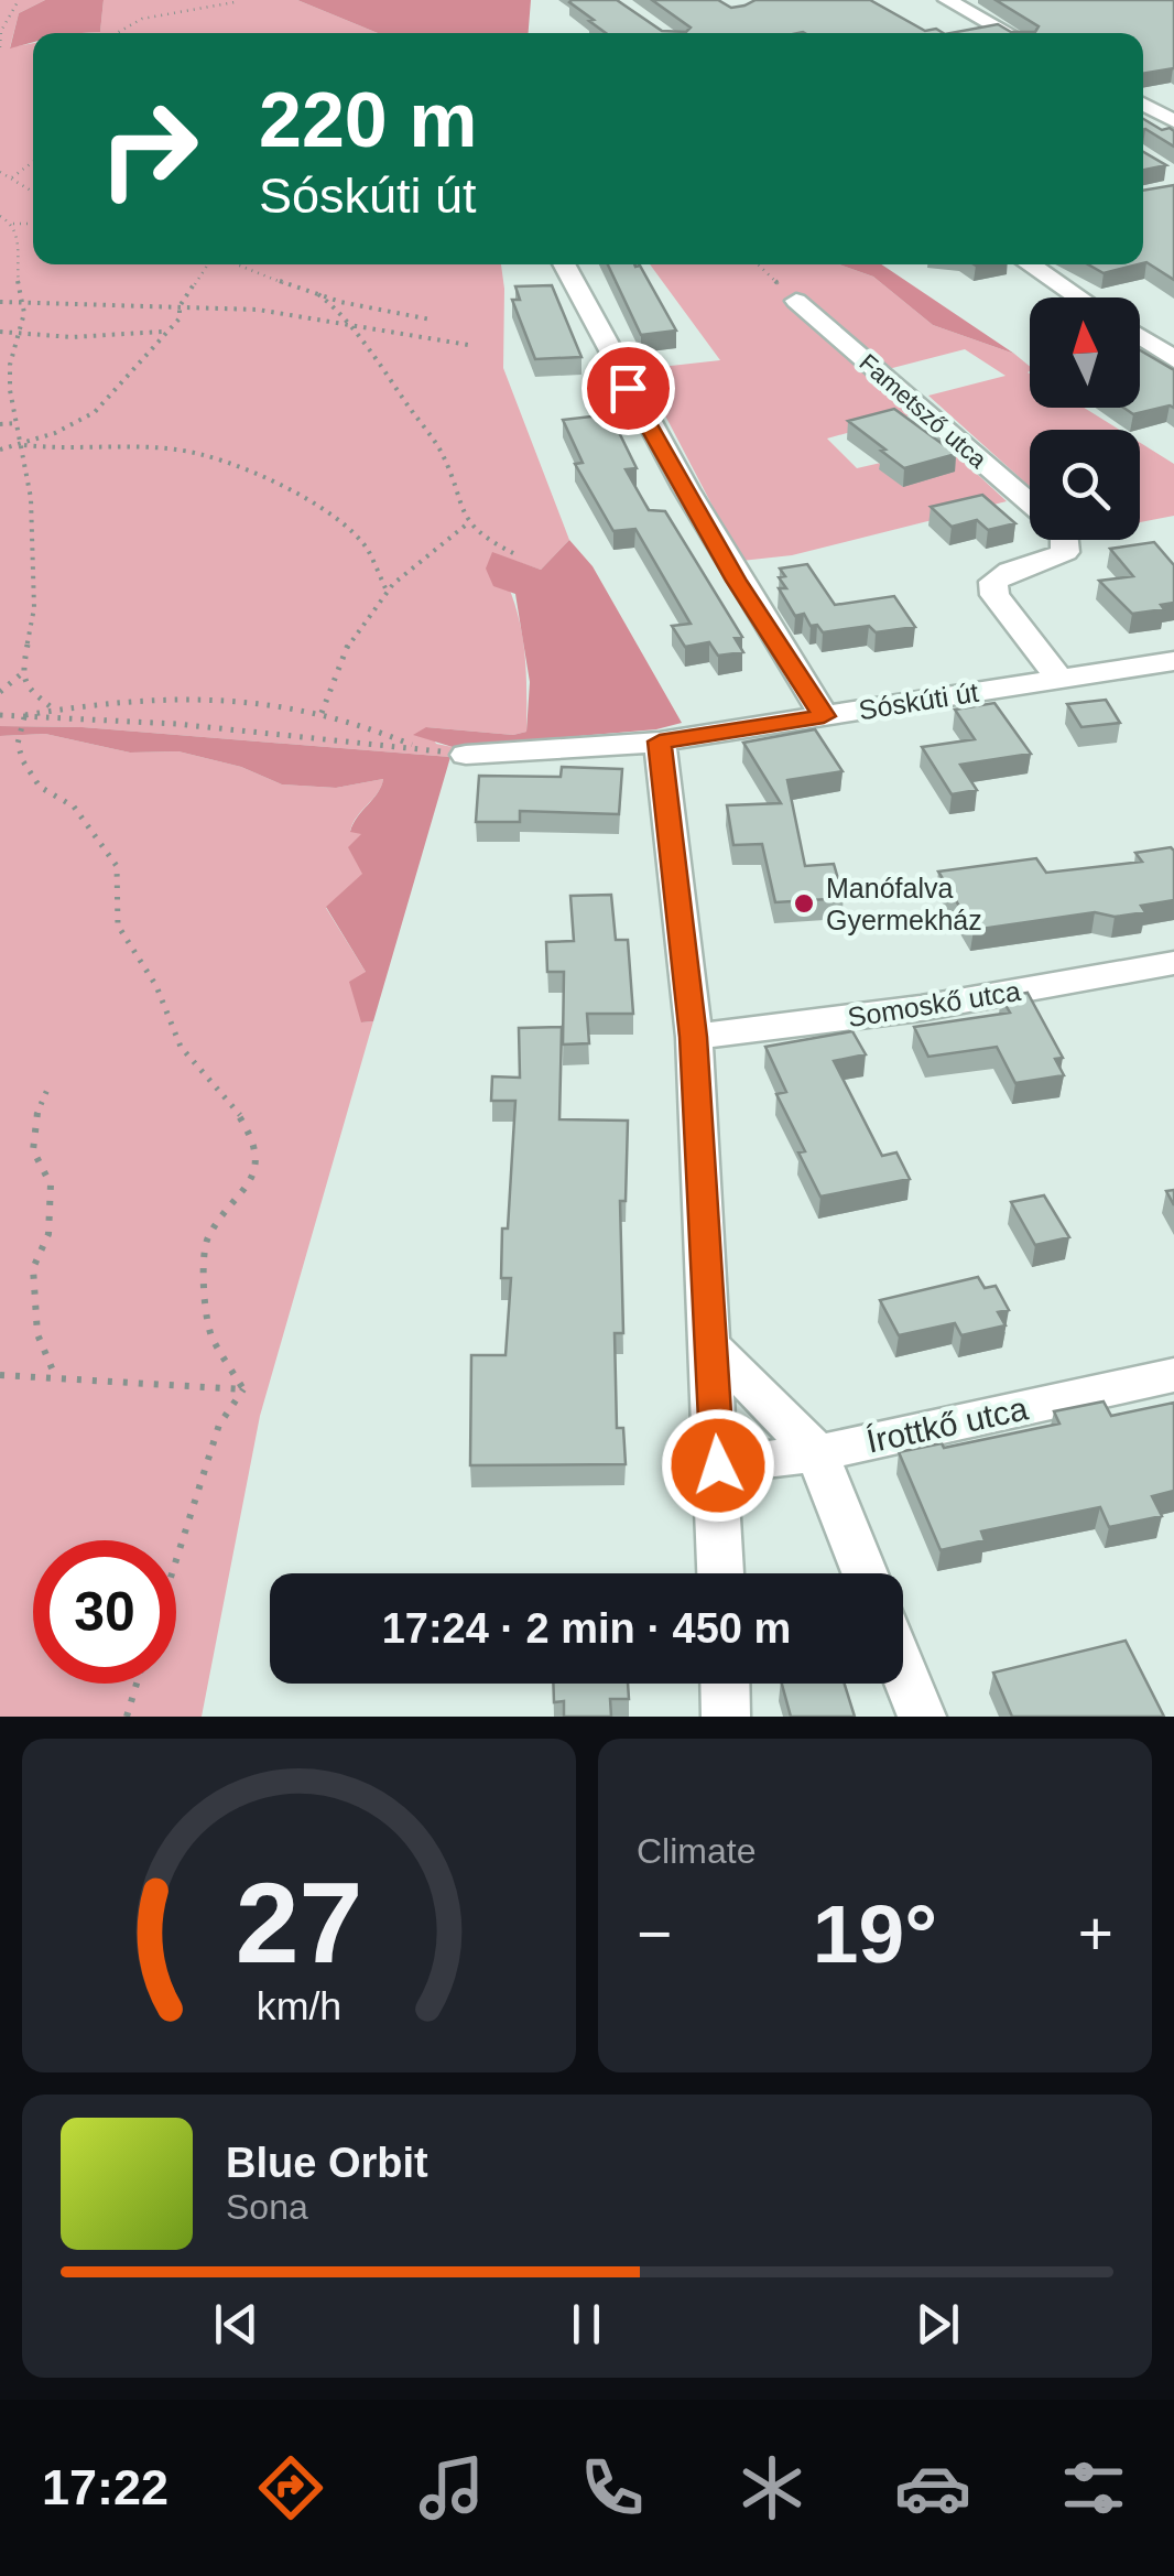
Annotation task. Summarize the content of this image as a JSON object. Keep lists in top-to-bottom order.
{
  "streets": {
    "street": [
      "Fametsző utca",
      "Sóskúti út",
      "Somoskő utca",
      "Írottkő utca"
    ]
  },
  "crossings": [
    ["Fametsző utca", "Sóskúti út"]
  ],
  "places": ["Manófalva Gyermekház"],
  "north": "top",
  "page": {
    "turn": ["220 m", "Sóskúti út"],
    "limit": "30",
    "trip": "17:24 · 2 min · 450 m",
    "tile": "Climate",
    "heat": ["−", "19°", "+"],
    "song": ["Blue Orbit", "Sona"],
    "tabs": "17:22",
    "gauge": ["27", "km/h"]
  }
}
